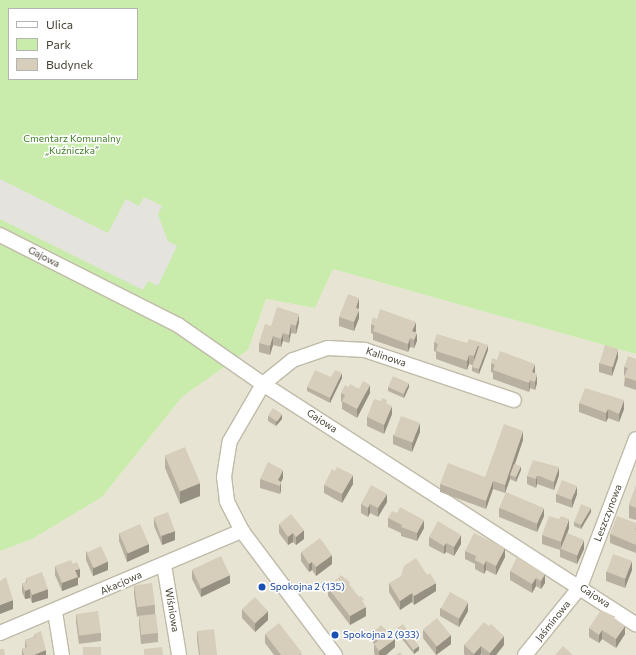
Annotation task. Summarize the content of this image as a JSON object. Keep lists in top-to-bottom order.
{
  "streets": {
    "street": [
      "Gajowa",
      "Kalinowa",
      "Leszczynowa",
      "Akacjowa",
      "Wiśniowa",
      "Jaśminowa"
    ]
  },
  "crossings": [
    ["Gajowa", "Kalinowa"],
    ["Gajowa", "Leszczynowa"],
    ["Gajowa", "Jaśminowa"],
    ["Leszczynowa", "Jaśminowa"],
    ["Akacjowa", "Wiśniowa"]
  ],
  "parks": ["Cmentarz Komunalny „Kuźniczka”"],
  "places": ["Spokojna 2 (135)", "Spokojna 2 (933)"],
  "legend": ["Ulica", "Park", "Budynek"]
}
